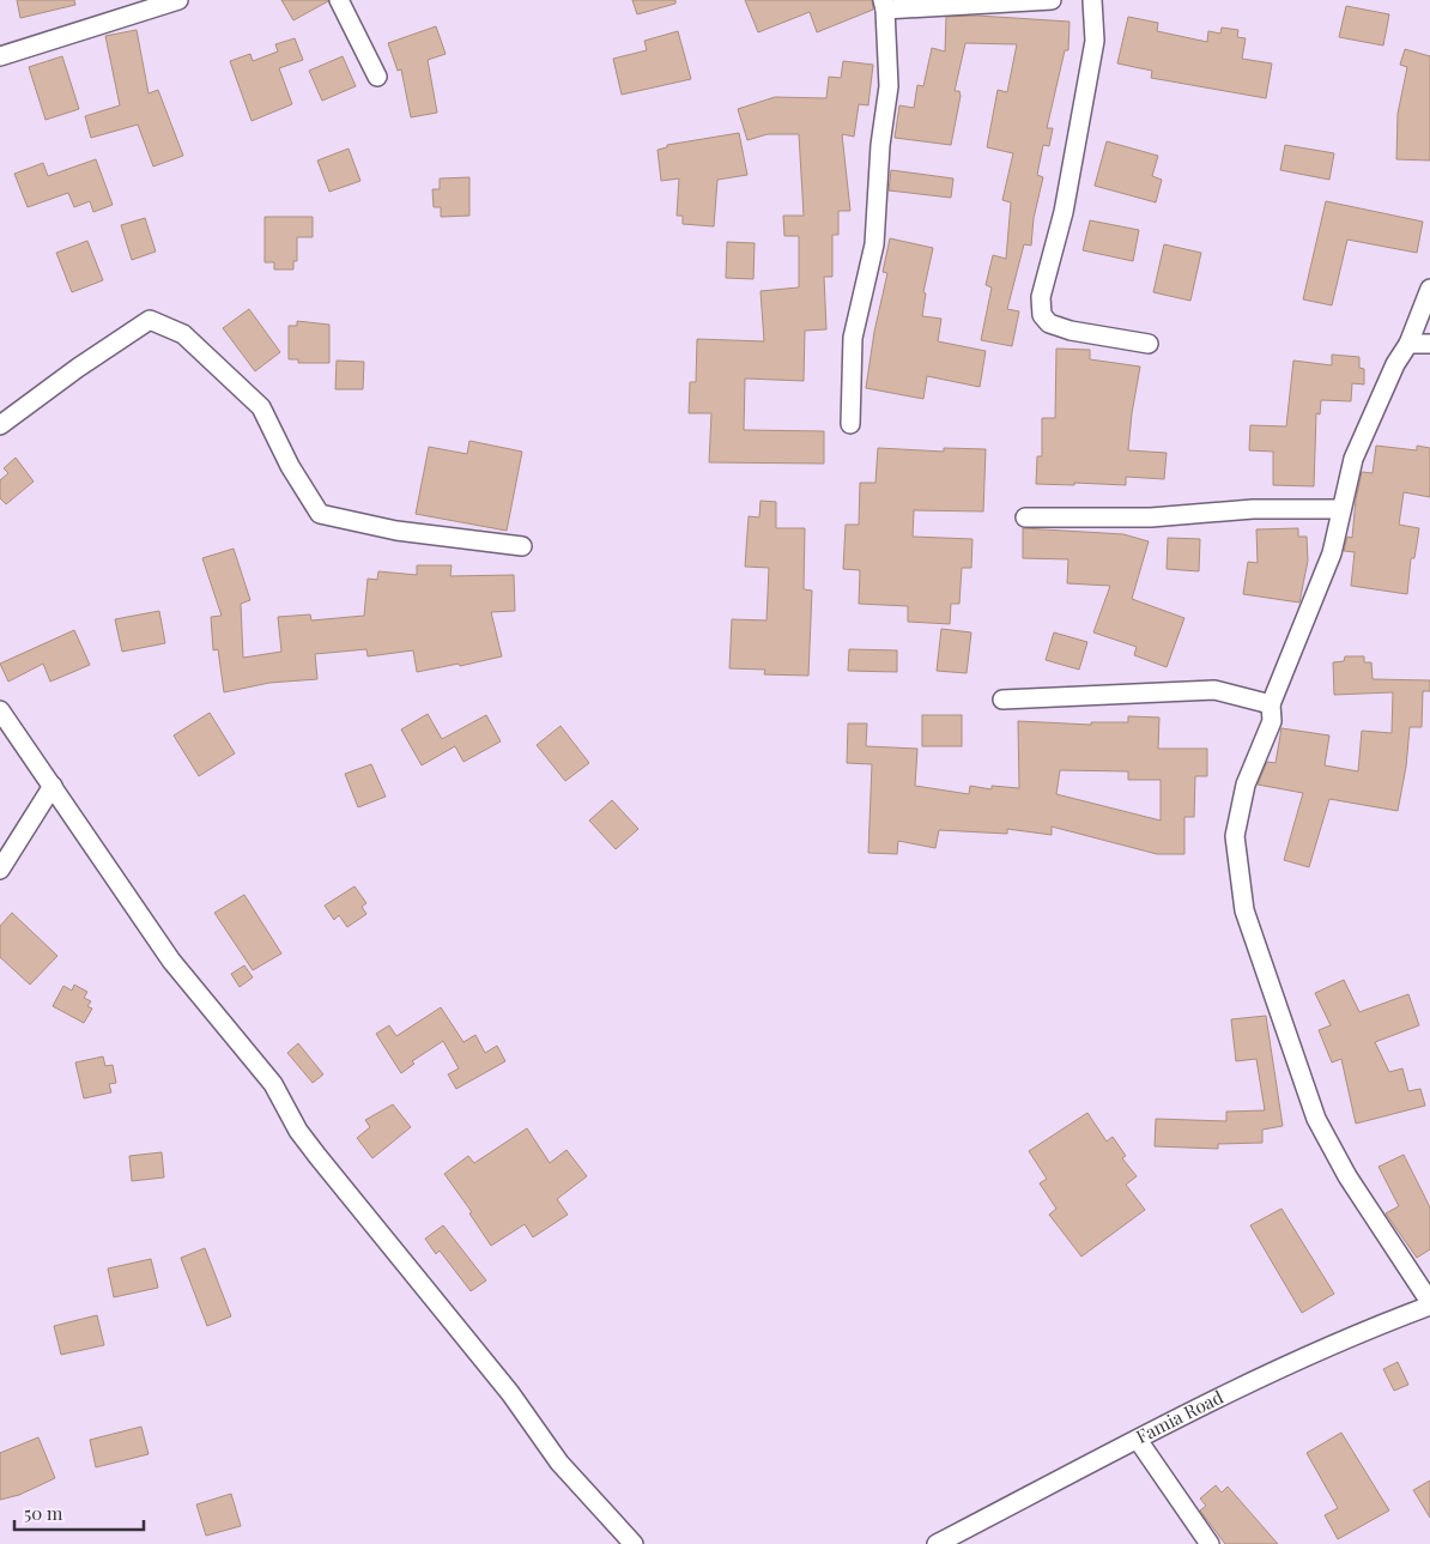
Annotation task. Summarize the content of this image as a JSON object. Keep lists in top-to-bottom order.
{
  "streets": {
    "street": ["Famia Road"]
  },
  "scale_bar": "50 m"
}
